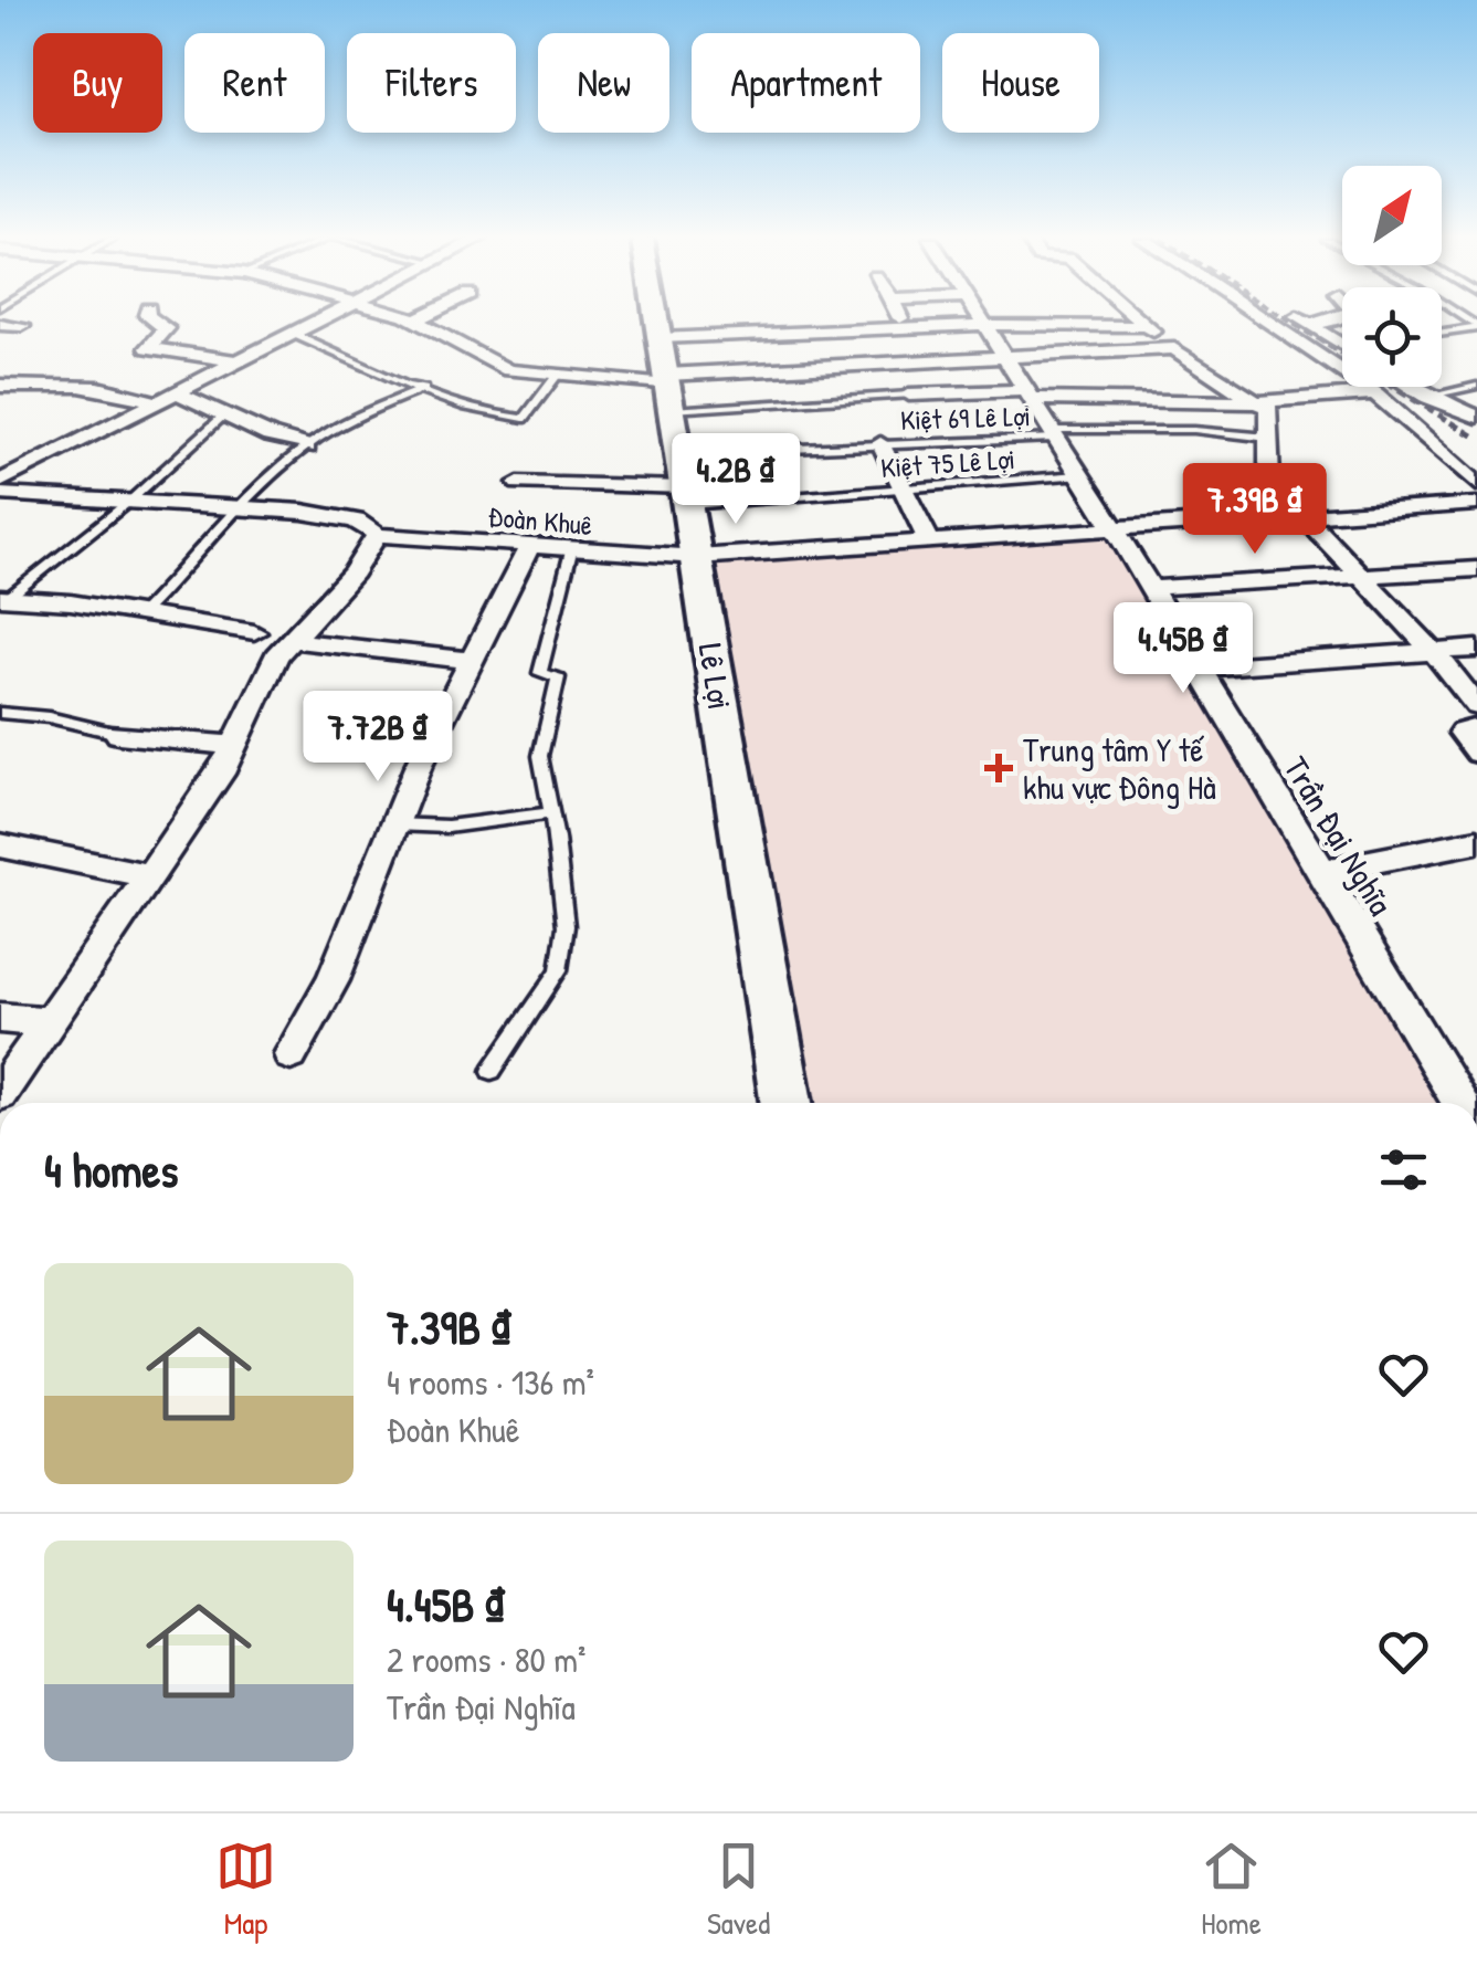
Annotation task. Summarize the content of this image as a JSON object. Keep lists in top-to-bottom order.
{
  "streets": {
    "street": ["Đoàn Khuê", "Lê Lợi", "Trần Đại Nghĩa"],
    "lane": ["Kiệt 69 Lê Lợi", "Kiệt 75 Lê Lợi"]
  },
  "crossings": [
    ["Kiệt 69 Lê Lợi", "Kiệt 75 Lê Lợi"],
    ["Kiệt 69 Lê Lợi", "Lê Lợi"],
    ["Kiệt 69 Lê Lợi", "Trần Đại Nghĩa"],
    ["Kiệt 75 Lê Lợi", "Lê Lợi"],
    ["Kiệt 75 Lê Lợi", "Trần Đại Nghĩa"],
    ["Đoàn Khuê", "Lê Lợi"],
    ["Đoàn Khuê", "Trần Đại Nghĩa"]
  ],
  "places": {
    "health": ["Trung tâm Y tế khu vực Đông Hà"]
  },
  "north": "top right",
  "page": {
    "chip": [
      "Buy",
      "Rent",
      "Filters",
      "New",
      "Apartment",
      "House"
    ],
    "price": [
      "4.2B ₫",
      "7.39B ₫",
      "4.45B ₫",
      "7.72B ₫"
    ],
    "heading": "4 homes",
    "list": [
      {
        "name": "7.39B ₫",
        "note": "4 rooms · 136 m² · Đoàn Khuê"
      },
      {
        "name": "4.45B ₫",
        "note": "2 rooms · 80 m² · Trần Đại Nghĩa"
      }
    ],
    "tabs": ["Map", "Saved", "Home"]
  }
}
